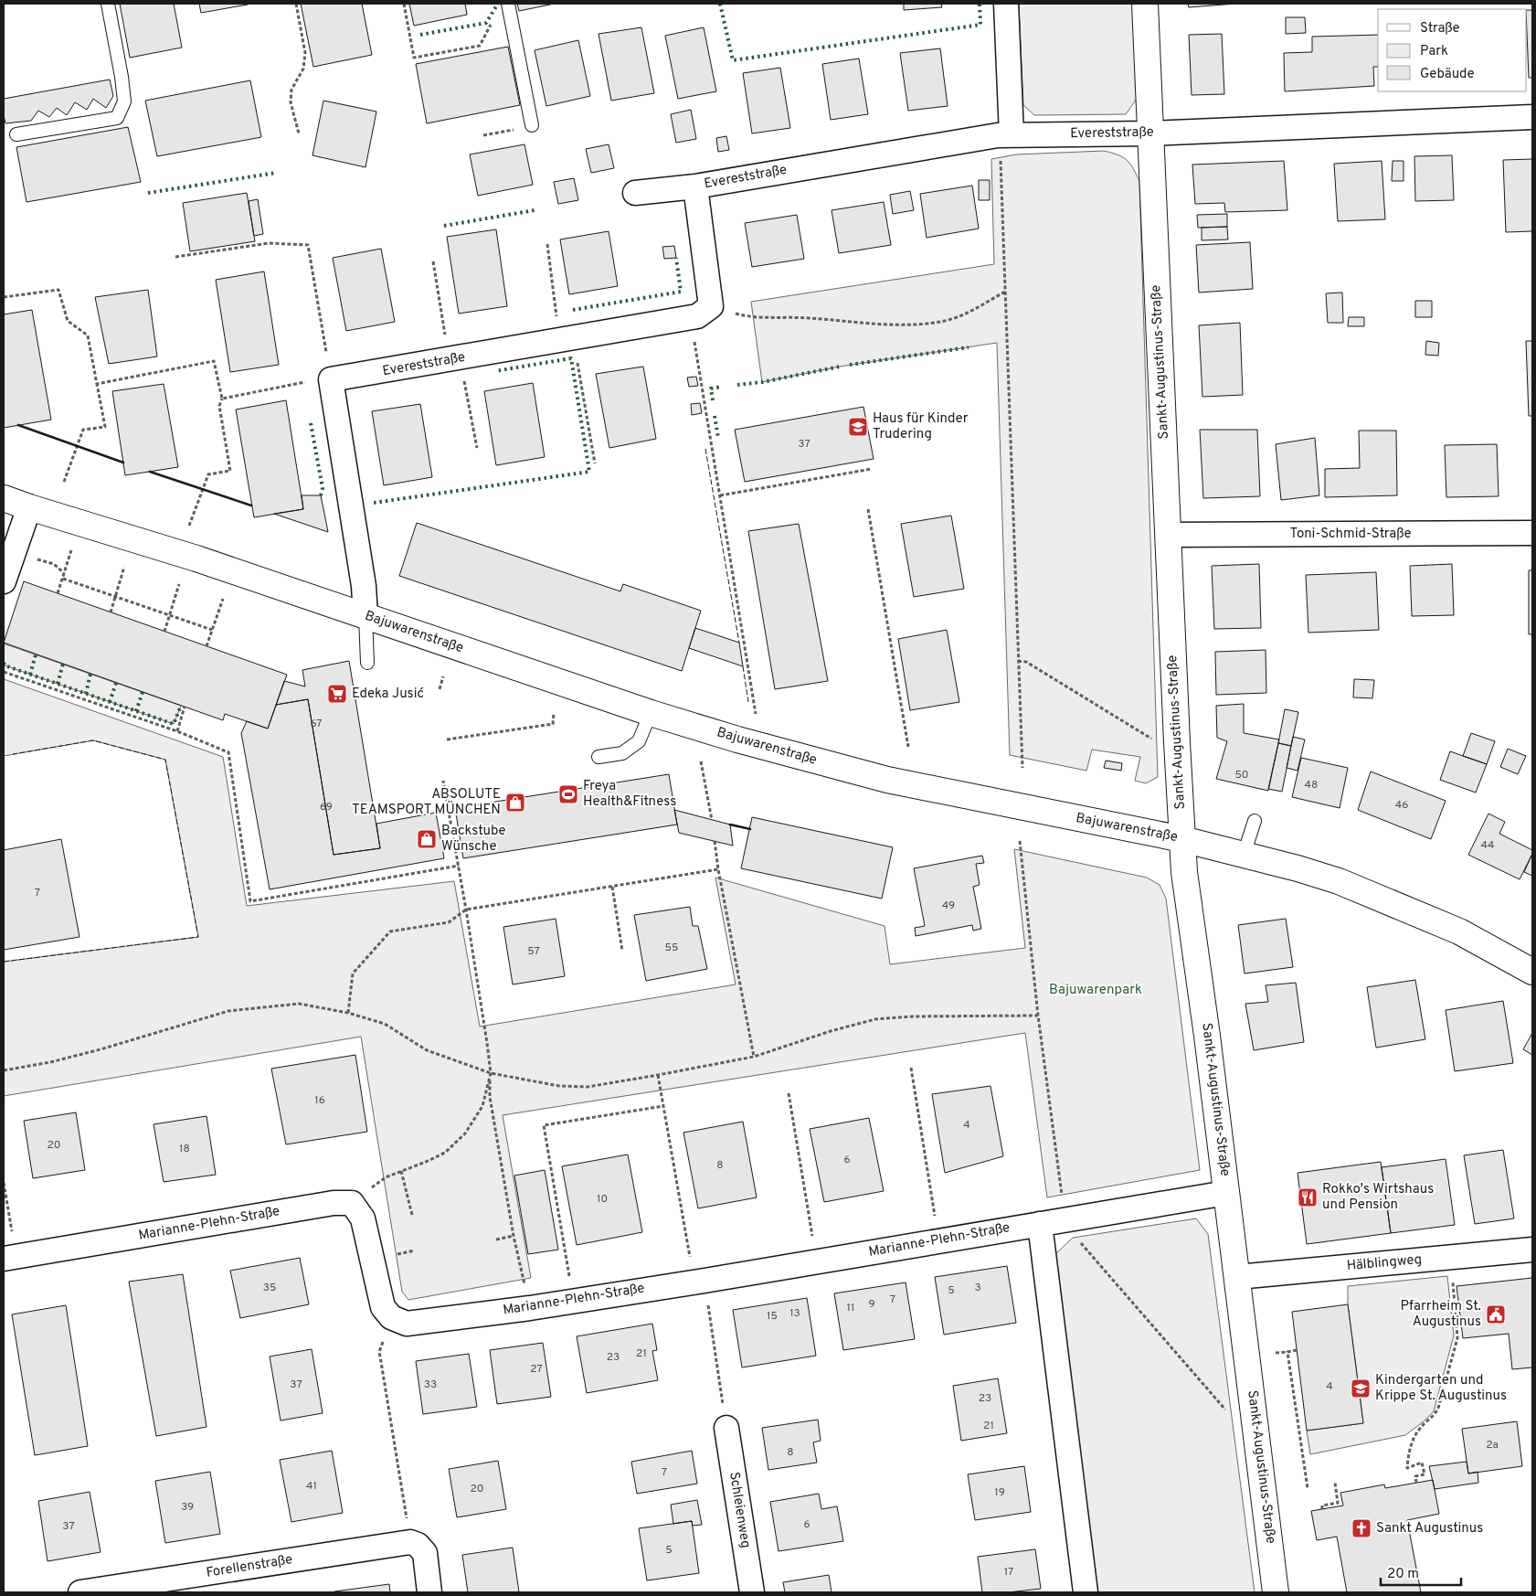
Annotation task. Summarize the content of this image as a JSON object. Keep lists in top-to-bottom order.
{
  "streets": {
    "main road": ["Sankt-Augustinus-Straße", "Bajuwarenstraße"],
    "street": [
      "Evereststraße",
      "Toni-Schmid-Straße",
      "Marianne-Plehn-Straße",
      "Hälblingweg",
      "Schleienweg",
      "Forellenstraße"
    ]
  },
  "crossings": [
    ["Evereststraße", "Sankt-Augustinus-Straße"],
    ["Evereststraße", "Bajuwarenstraße"],
    ["Sankt-Augustinus-Straße", "Toni-Schmid-Straße"],
    ["Sankt-Augustinus-Straße", "Bajuwarenstraße"],
    ["Sankt-Augustinus-Straße", "Marianne-Plehn-Straße"],
    ["Sankt-Augustinus-Straße", "Hälblingweg"]
  ],
  "parks": ["Bajuwarenpark"],
  "places": {
    "school or university": ["Haus für Kinder Trudering", "Kindergarten und Krippe St. Augustinus"],
    "supermarket": ["Edeka Jusić"],
    "sports": ["Freya Health&Fitness"],
    "shop": ["ABSOLUTE TEAMSPORT MÜNCHEN", "Backstube Wünsche"],
    "restaurant": ["Rokko's Wirtshaus und Pension"],
    "public building": ["Pfarrheim St. Augustinus"],
    "church": ["Sankt Augustinus"]
  },
  "house_numbers": [
    "37",
    "67",
    "50",
    "48",
    "46",
    "69",
    "44",
    "7",
    "49",
    "55",
    "57",
    "16",
    "4",
    "20",
    "18",
    "6",
    "8",
    "10",
    "35",
    "3",
    "5",
    "7",
    "9",
    "11",
    "13",
    "15",
    "21",
    "23",
    "27",
    "37",
    "33",
    "4",
    "23",
    "21",
    "2a",
    "8",
    "7",
    "41",
    "20",
    "19",
    "39",
    "6",
    "37",
    "5",
    "17"
  ],
  "legend": ["Straße", "Park", "Gebäude"],
  "scale_bar": "20 m"
}
